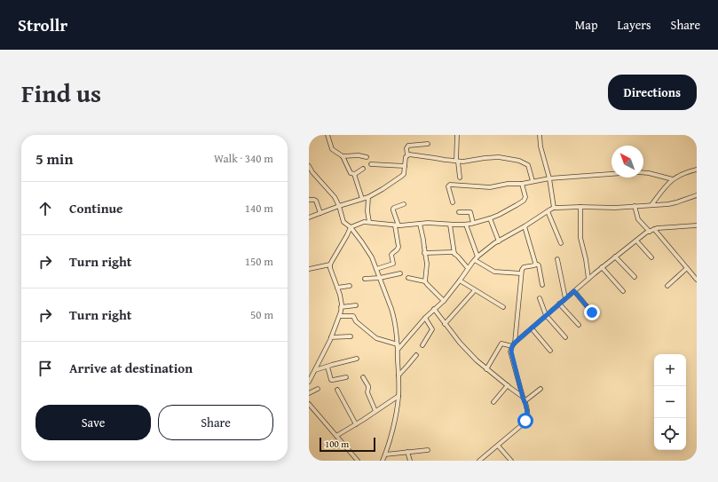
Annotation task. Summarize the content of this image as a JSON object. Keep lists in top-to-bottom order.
{
  "scale_bar": "100 m",
  "north": "top left",
  "page": {
    "header": "Strollr",
    "nav": ["Map", "Layers", "Share"],
    "title": "Find us",
    "buttons": [
      "Directions",
      ["Save", "Share"]
    ],
    "heading": ["5 min", "Walk · 340 m"],
    "list": [
      ["Continue", "140 m"],
      ["Turn right", "150 m"],
      ["Turn right", "50 m"],
      "Arrive at destination"
    ],
    "map_buttons": ["+", "−"],
    "scale": "100 m"
  }
}
